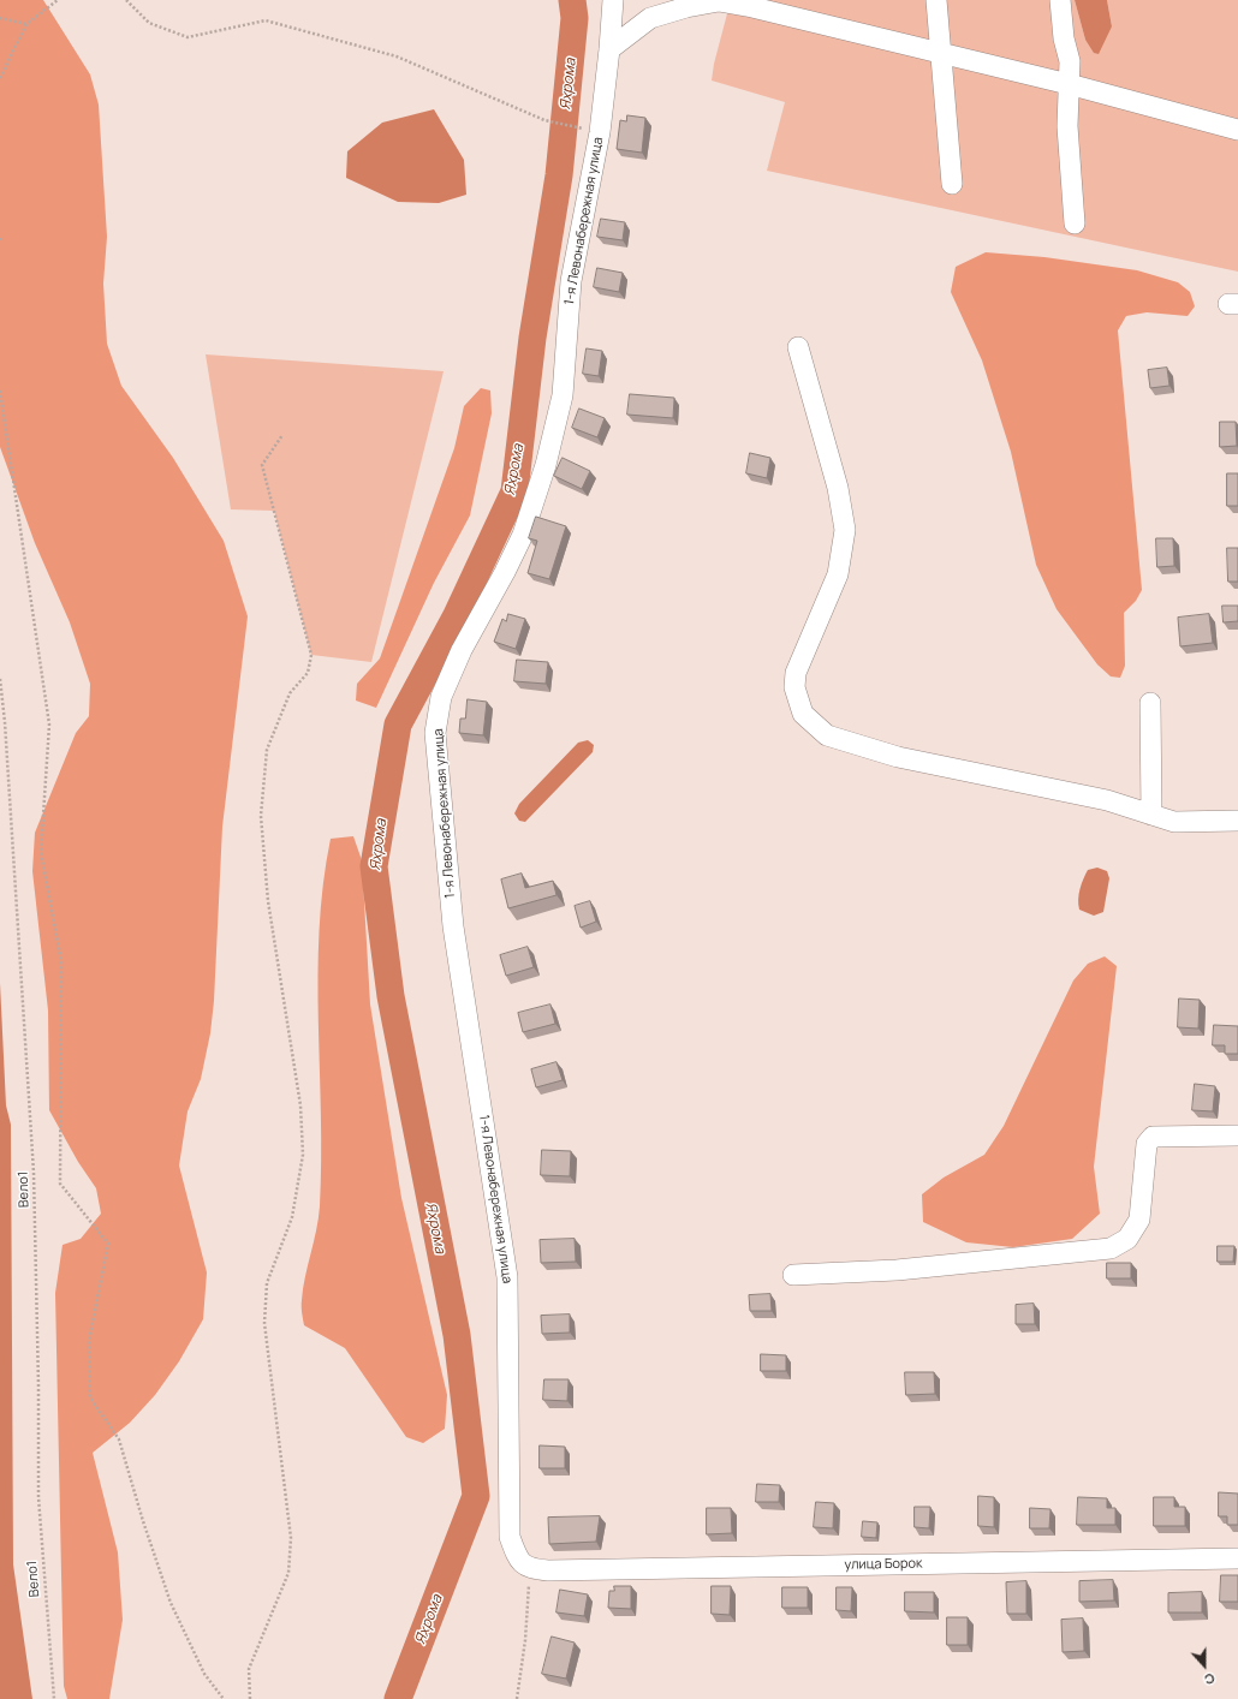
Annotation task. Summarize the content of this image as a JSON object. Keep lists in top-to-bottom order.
{
  "streets": {
    "street": ["1-я Левонабережная улица", "улица Борок"],
    "path": ["Вело1"]
  },
  "crossings": [
    ["1-я Левонабережная улица", "улица Борок"]
  ],
  "water": ["Яхрома"],
  "north": "bottom"
}
